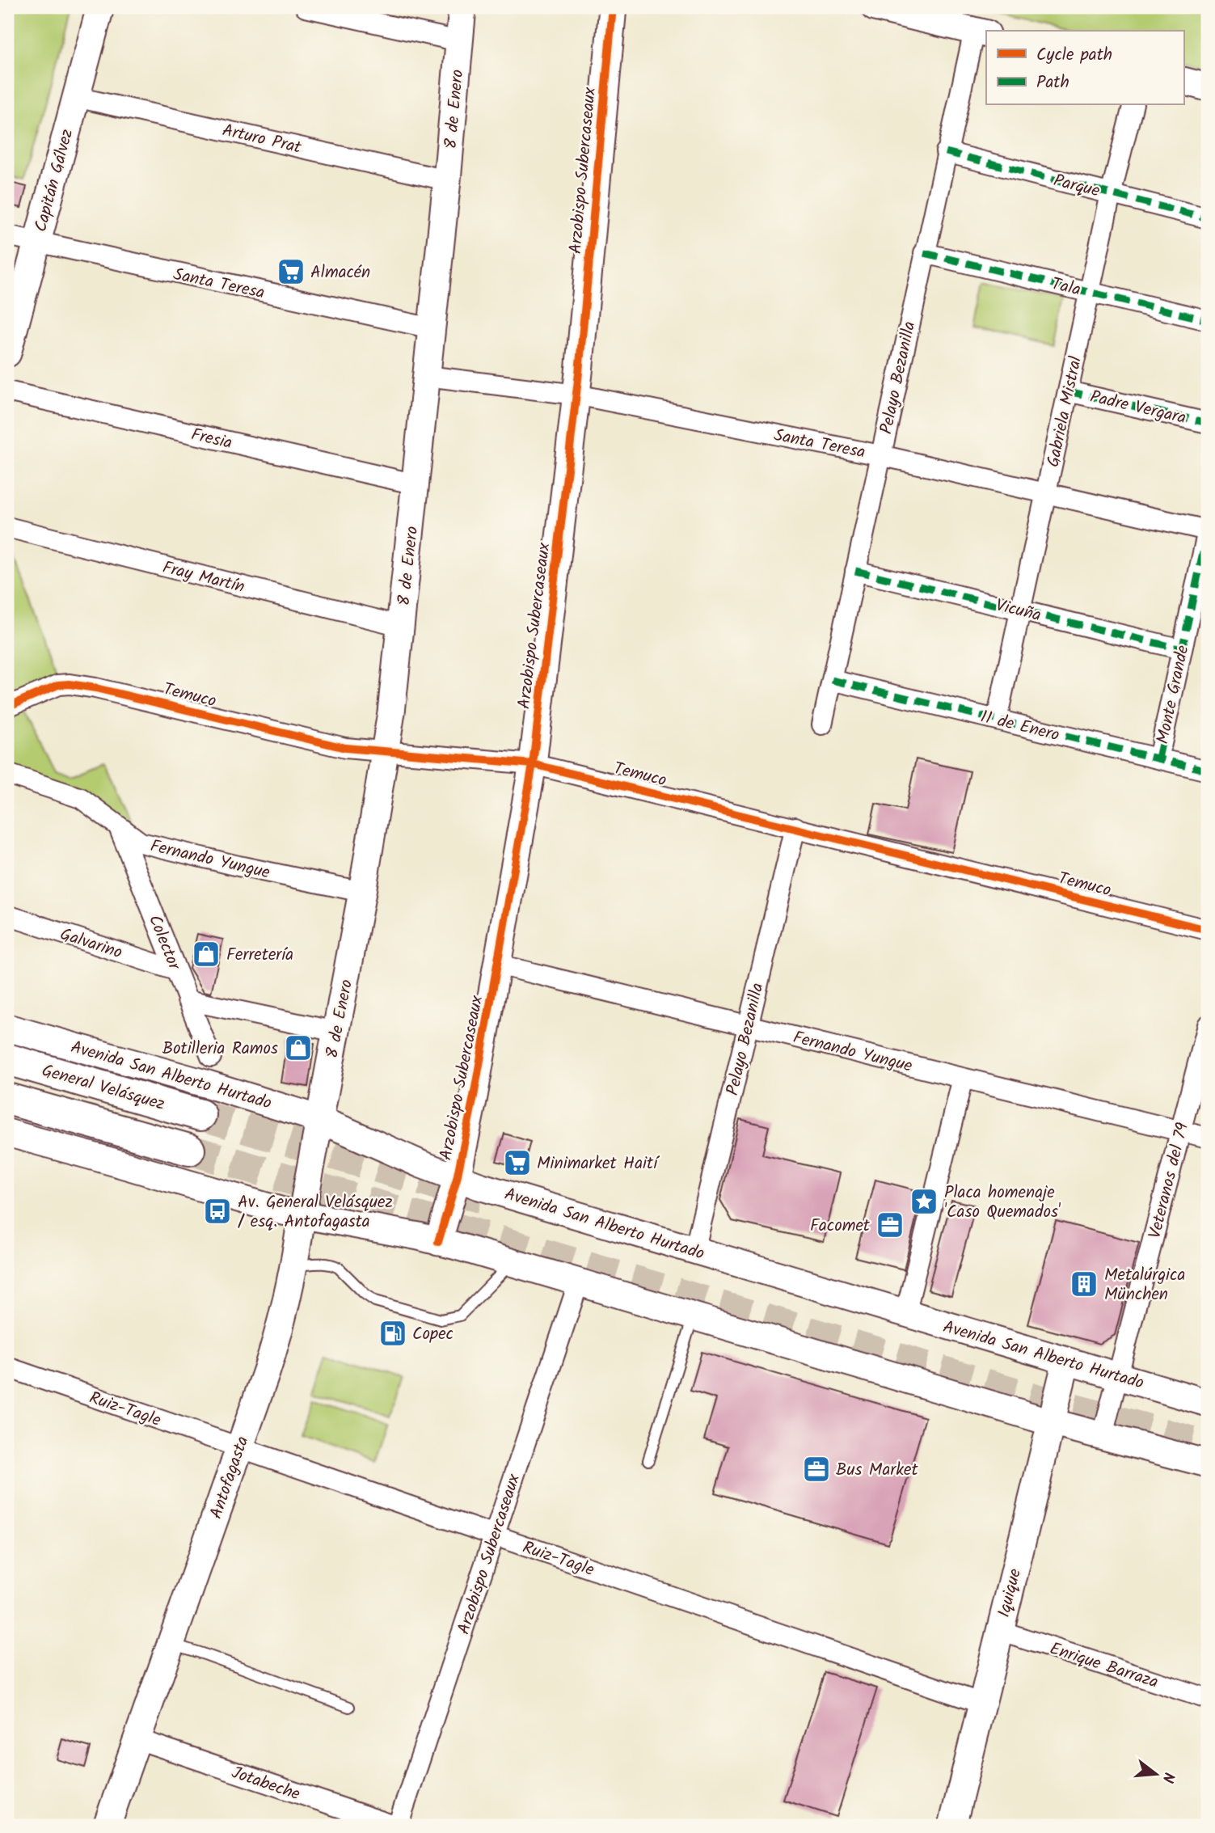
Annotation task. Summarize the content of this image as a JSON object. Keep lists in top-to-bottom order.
{
  "streets": {
    "highway": ["General Velásquez"],
    "street": [
      "8 de Enero",
      "Arturo Prat",
      "Arzobispo Subercaseaux",
      "Capitán Gálvez",
      "Parque",
      "Santa Teresa",
      "Tala",
      "Pelayo Bezanilla",
      "Padre Vergara",
      "Gabriela Mistral",
      "Fresia",
      "Fray Martín",
      "Vicuña",
      "Temuco",
      "Monte Grande",
      "11 de Enero",
      "Fernando Yungue",
      "Colector",
      "Galvarino",
      "Avenida San Alberto Hurtado",
      "Veteranos del 79",
      "Ruiz-Tagle",
      "Antofagasta",
      "Iquique",
      "Enrique Barraza",
      "Jotabeche"
    ]
  },
  "crossings": [
    ["8 de Enero", "Arturo Prat"],
    ["8 de Enero", "Santa Teresa"],
    ["8 de Enero", "Fresia"],
    ["8 de Enero", "Fray Martín"],
    ["8 de Enero", "Temuco"],
    ["8 de Enero", "Fernando Yungue"],
    ["8 de Enero", "Avenida San Alberto Hurtado"],
    ["8 de Enero", "Antofagasta"],
    ["Arturo Prat", "Capitán Gálvez"],
    ["Arzobispo Subercaseaux", "Santa Teresa"],
    ["Arzobispo Subercaseaux", "Temuco"],
    ["Arzobispo Subercaseaux", "Fernando Yungue"],
    ["Arzobispo Subercaseaux", "Avenida San Alberto Hurtado"],
    ["Arzobispo Subercaseaux", "Ruiz-Tagle"],
    ["Arzobispo Subercaseaux", "Jotabeche"],
    ["Capitán Gálvez", "Santa Teresa"],
    ["Parque", "Pelayo Bezanilla"],
    ["Parque", "Gabriela Mistral"],
    ["Santa Teresa", "Pelayo Bezanilla"],
    ["Santa Teresa", "Gabriela Mistral"],
    ["Santa Teresa", "Monte Grande"],
    ["Tala", "Pelayo Bezanilla"],
    ["Tala", "Gabriela Mistral"],
    ["Pelayo Bezanilla", "Vicuña"],
    ["Pelayo Bezanilla", "Temuco"],
    ["Pelayo Bezanilla", "11 de Enero"],
    ["Pelayo Bezanilla", "Fernando Yungue"],
    ["Pelayo Bezanilla", "Avenida San Alberto Hurtado"],
    ["Padre Vergara", "Gabriela Mistral"],
    ["Gabriela Mistral", "Vicuña"],
    ["Gabriela Mistral", "11 de Enero"],
    ["Vicuña", "Monte Grande"],
    ["Monte Grande", "11 de Enero"],
    ["Fernando Yungue", "Colector"],
    ["Fernando Yungue", "Veteranos del 79"],
    ["Colector", "Galvarino"],
    ["Avenida San Alberto Hurtado", "Veteranos del 79"],
    ["Avenida San Alberto Hurtado", "Antofagasta"],
    ["Avenida San Alberto Hurtado", "Iquique"],
    ["Ruiz-Tagle", "Antofagasta"],
    ["Ruiz-Tagle", "Iquique"],
    ["Antofagasta", "Jotabeche"],
    ["Iquique", "Enrique Barraza"]
  ],
  "places": {
    "supermarket": ["Almacén", "Minimarket Haití"],
    "shop": ["Ferretería", "Botilleria Ramos"],
    "place": ["Placa homenaje 'Caso Quemados'"],
    "bus stop": ["Av. General Velásquez / esq. Antofagasta"],
    "office": ["Facomet", "Bus Market"],
    "building": ["Metalúrgica München"],
    "fuel station": ["Copec"]
  },
  "legend": ["Cycle path", "Path"],
  "north": "right"
}
